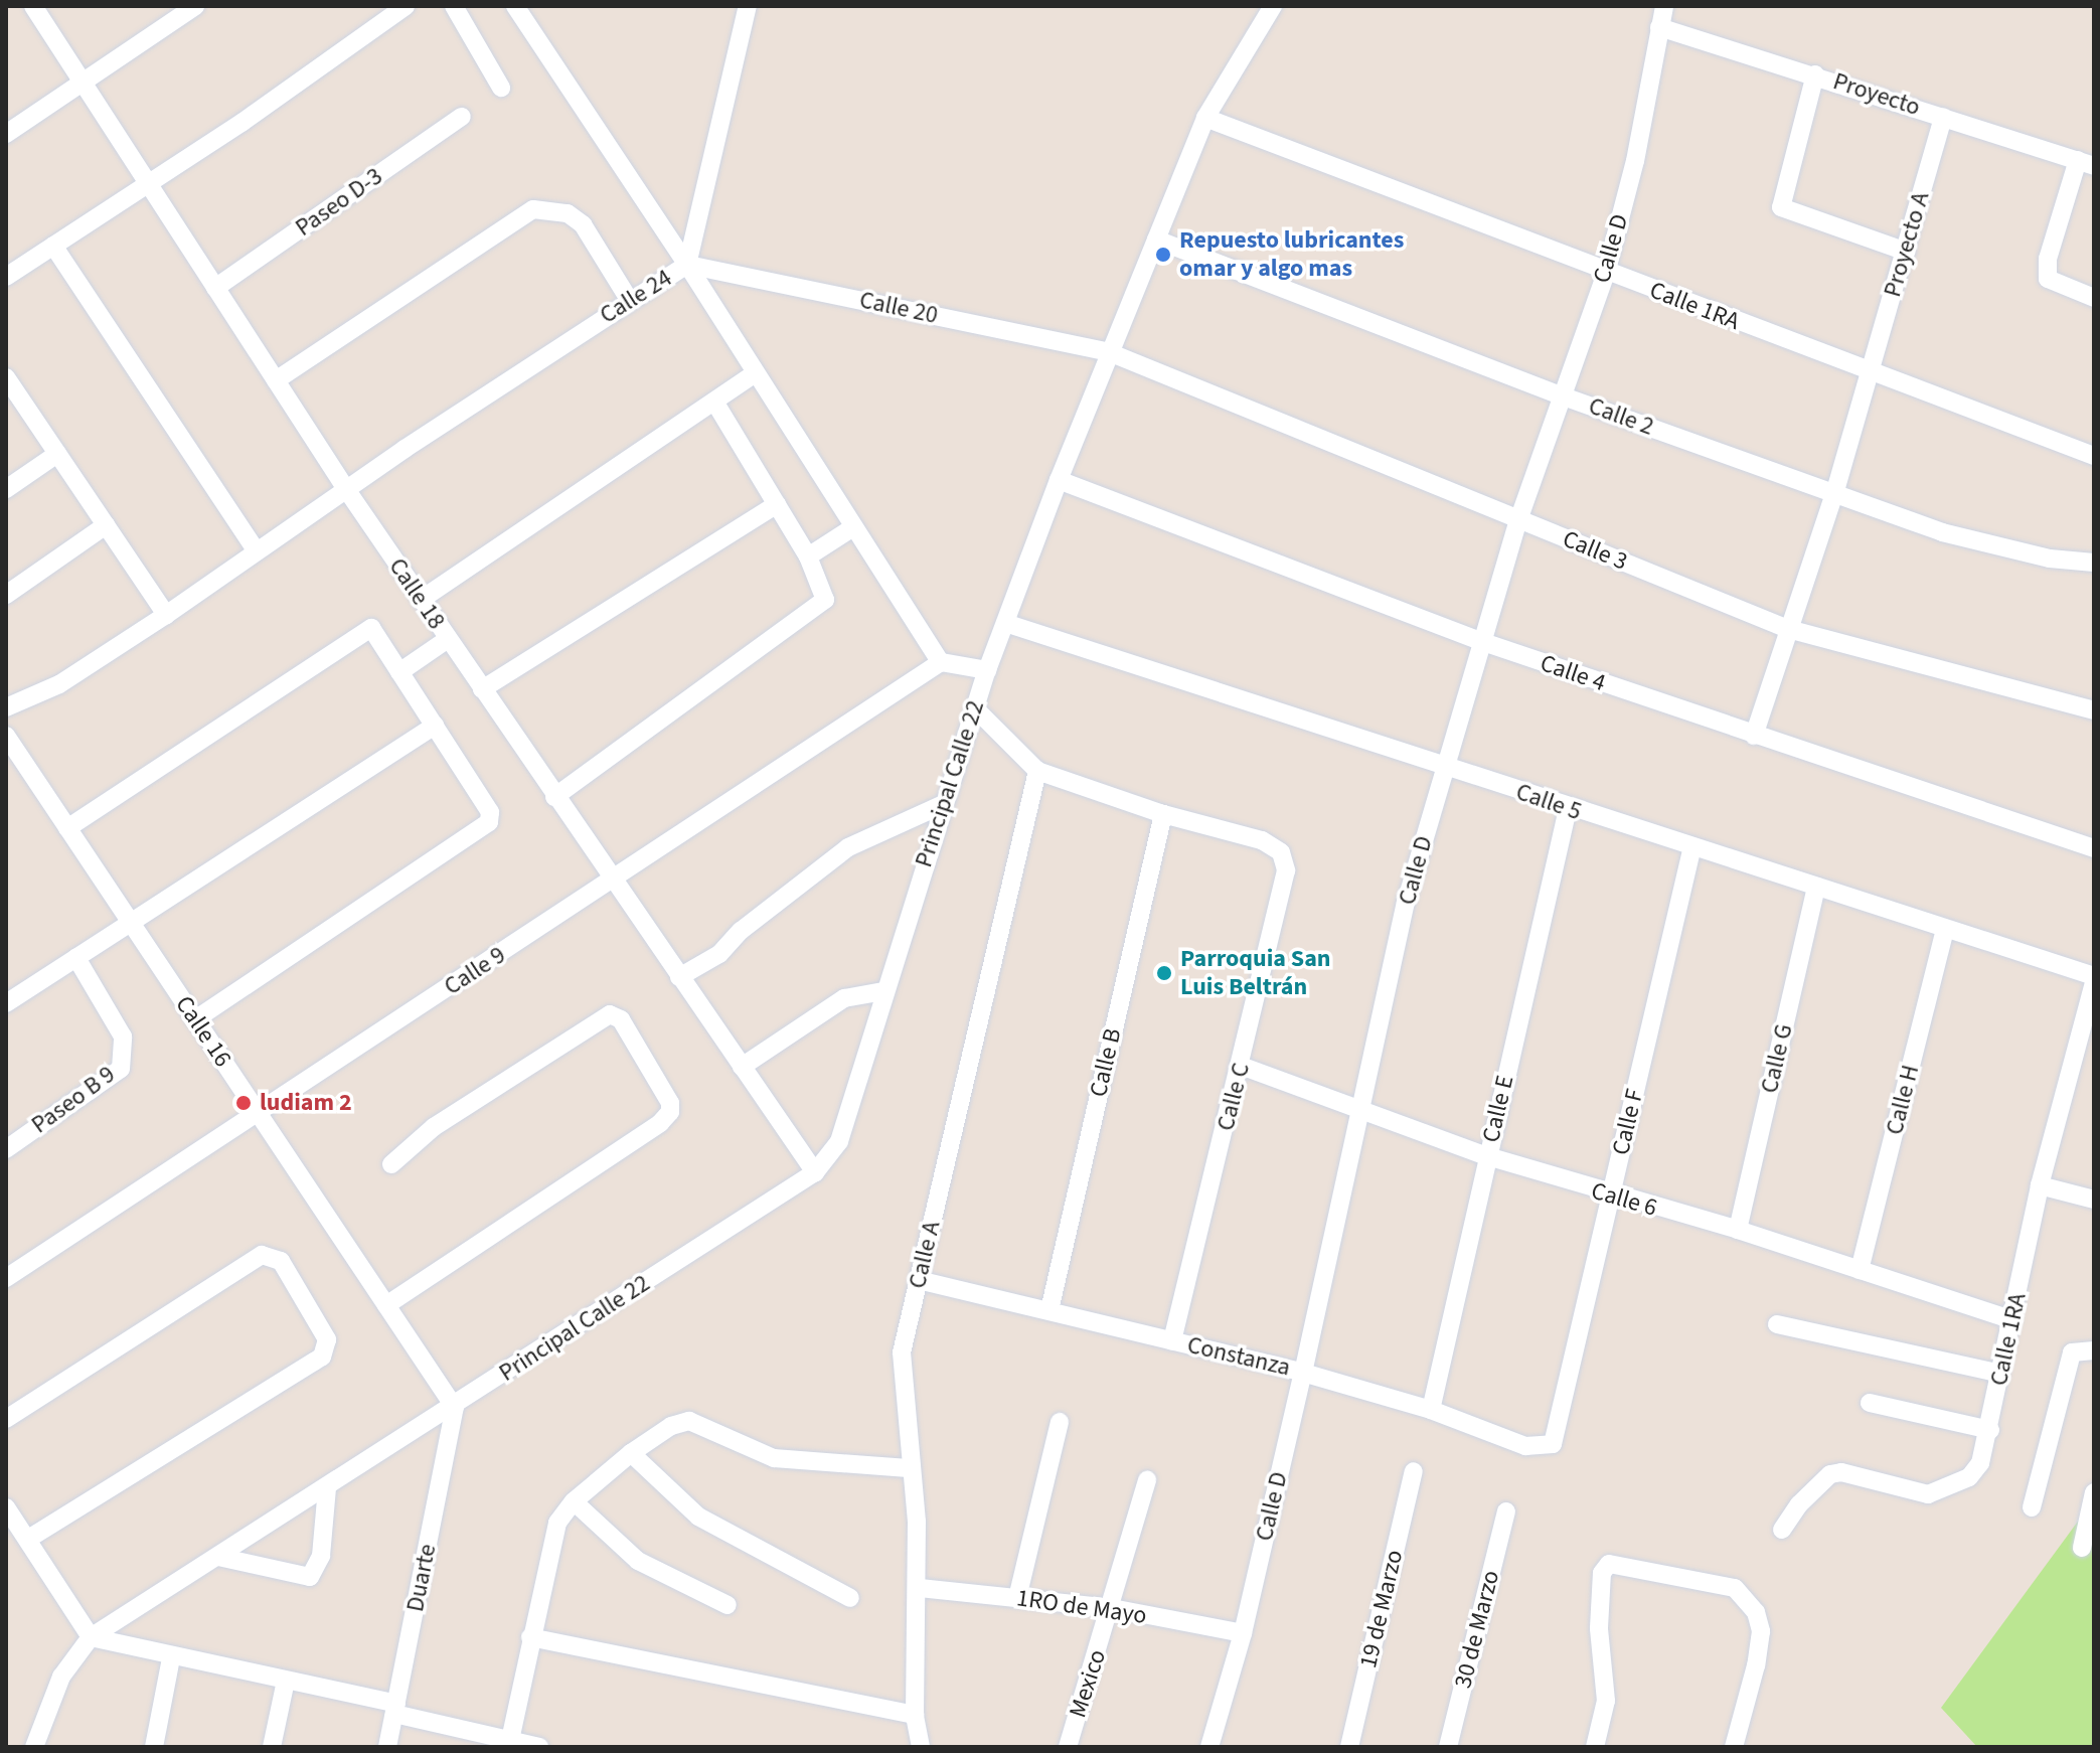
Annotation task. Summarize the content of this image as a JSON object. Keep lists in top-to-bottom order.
{
  "streets": {
    "street": [
      "Proyecto",
      "Paseo D-3",
      "Proyecto A",
      "Calle D",
      "Calle 24",
      "Calle 1RA",
      "Calle 20",
      "Calle 2",
      "Calle 3",
      "Calle 18",
      "Calle 4",
      "Principal Calle 22",
      "Calle 5",
      "Calle 9",
      "Calle 16",
      "Calle G",
      "Calle B",
      "Calle C",
      "Paseo B 9",
      "Calle H",
      "Calle E",
      "Calle F",
      "Calle 6",
      "Calle A",
      "Constanza",
      "Duarte",
      "1RO de Mayo",
      "19 de Marzo",
      "30 de Marzo",
      "Mexico"
    ]
  },
  "crossings": [
    ["Proyecto", "Proyecto A"],
    ["Proyecto", "Calle D"],
    ["Paseo D-3", "Calle 18"],
    ["Proyecto A", "Calle 1RA"],
    ["Proyecto A", "Calle 2"],
    ["Proyecto A", "Calle 3"],
    ["Proyecto A", "Calle 4"],
    ["Calle D", "Calle 1RA"],
    ["Calle D", "Calle 2"],
    ["Calle D", "Calle 3"],
    ["Calle D", "Calle 4"],
    ["Calle D", "Calle 5"],
    ["Calle D", "Calle 6"],
    ["Calle D", "Constanza"],
    ["Calle D", "1RO de Mayo"],
    ["Calle 24", "Calle 20"],
    ["Calle 24", "Calle 18"],
    ["Calle 1RA", "Principal Calle 22"],
    ["Calle 1RA", "Calle 6"],
    ["Calle 20", "Calle 3"],
    ["Calle 20", "Principal Calle 22"],
    ["Calle 2", "Principal Calle 22"],
    ["Calle 3", "Principal Calle 22"],
    ["Calle 18", "Principal Calle 22"],
    ["Calle 18", "Calle 9"],
    ["Calle 4", "Principal Calle 22"],
    ["Principal Calle 22", "Calle 5"],
    ["Principal Calle 22", "Calle 16"],
    ["Principal Calle 22", "Duarte"],
    ["Calle 5", "Calle G"],
    ["Calle 5", "Calle H"],
    ["Calle 5", "Calle E"],
    ["Calle 5", "Calle F"],
    ["Calle 9", "Calle 16"],
    ["Calle 16", "Duarte"],
    ["Calle G", "Calle 6"],
    ["Calle B", "Calle C"],
    ["Calle B", "Constanza"],
    ["Calle C", "Calle 6"],
    ["Calle C", "Constanza"],
    ["Calle H", "Calle 6"],
    ["Calle E", "Calle 6"],
    ["Calle E", "Constanza"],
    ["Calle F", "Calle 6"],
    ["Calle F", "Constanza"],
    ["Calle A", "Constanza"],
    ["Calle A", "1RO de Mayo"],
    ["1RO de Mayo", "Mexico"]
  ],
  "places": ["Repuesto lubricantes omar y algo mas", "Parroquia San Luis Beltrán", "ludiam 2"]
}
